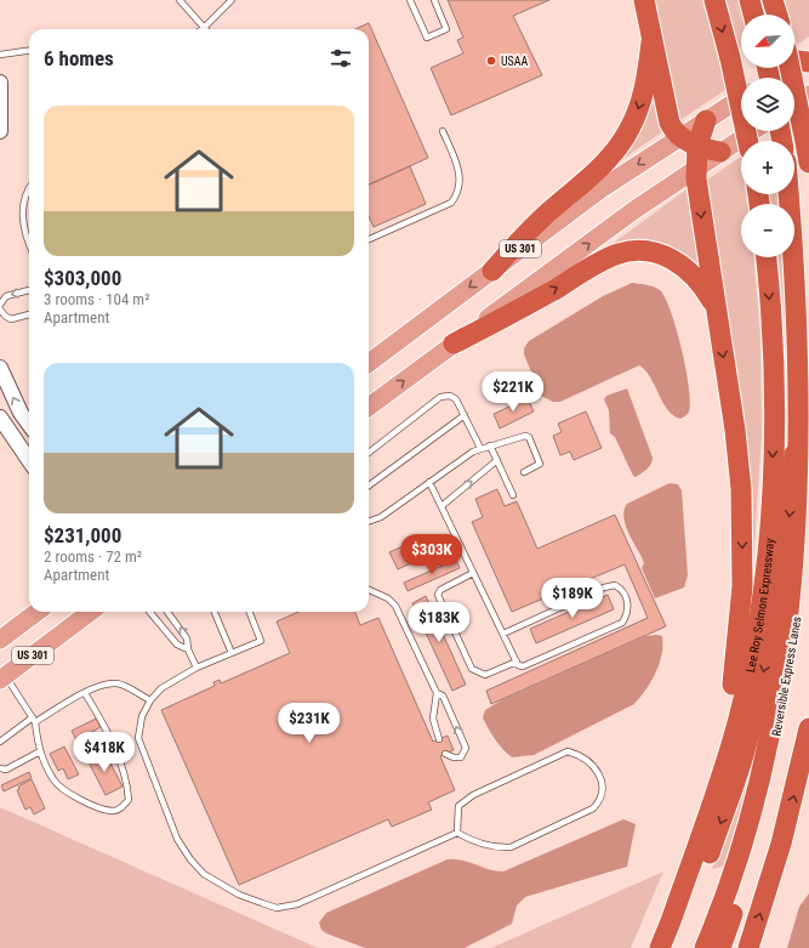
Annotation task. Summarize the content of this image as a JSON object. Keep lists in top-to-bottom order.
{
  "streets": {
    "highway": ["Lee Roy Selmon Expressway", "Reversible Express Lanes"],
    "main road": ["US 301"]
  },
  "places": ["USAA"],
  "north": "bottom left",
  "page": {
    "map_buttons": ["+", "−"],
    "heading": "6 homes",
    "list": [
      {
        "name": "$303,000",
        "note": "3 rooms · 104 m² · Apartment"
      },
      {
        "name": "$231,000",
        "note": "2 rooms · 72 m² · Apartment"
      }
    ],
    "price": [
      "$221K",
      "$303K",
      "$189K",
      "$183K",
      "$231K",
      "$418K"
    ]
  }
}
